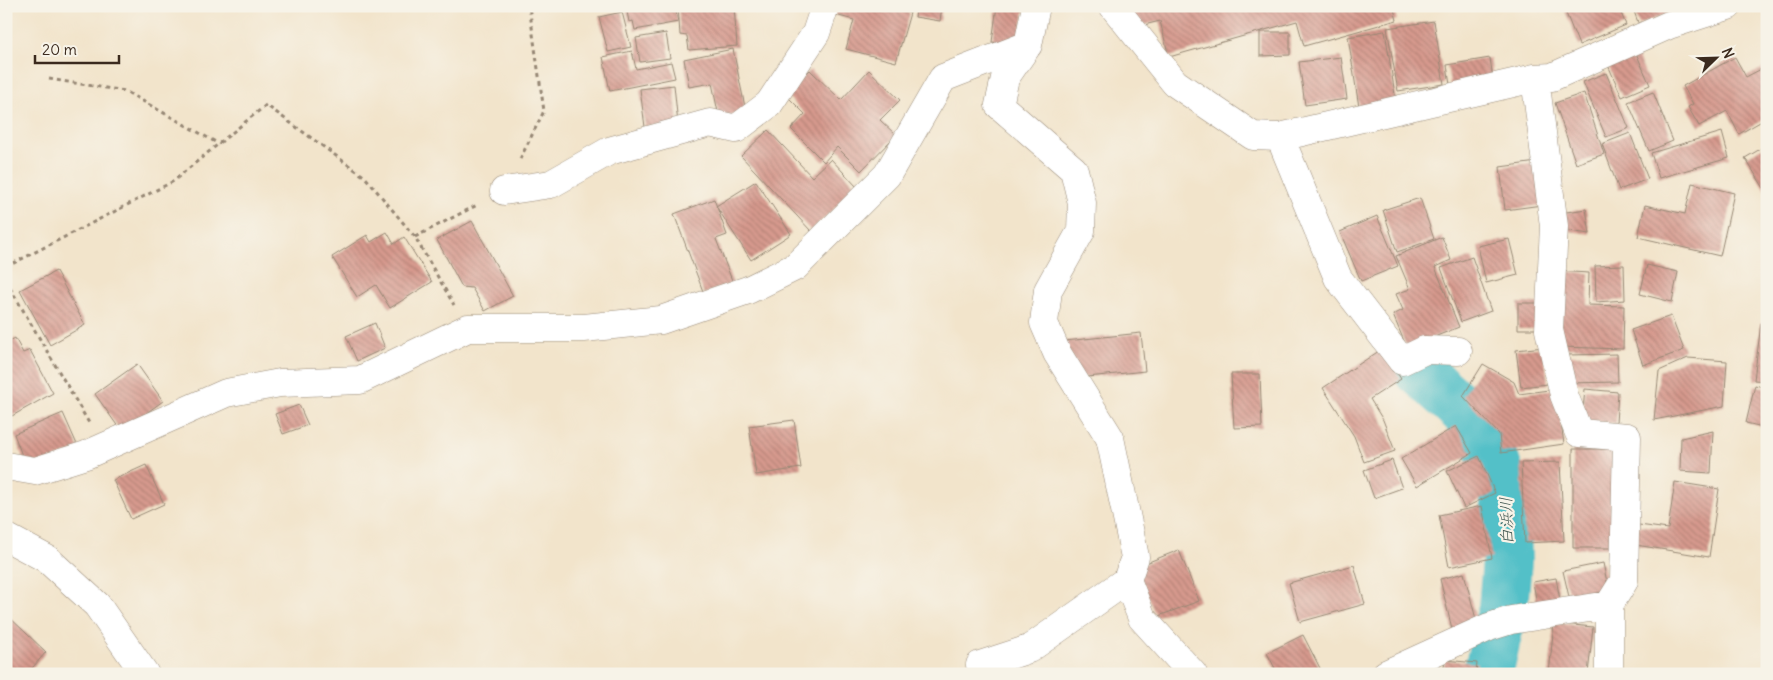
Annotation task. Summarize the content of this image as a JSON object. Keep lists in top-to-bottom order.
{
  "water": ["白浜川"],
  "scale_bar": "20 m",
  "north": "top right"
}
